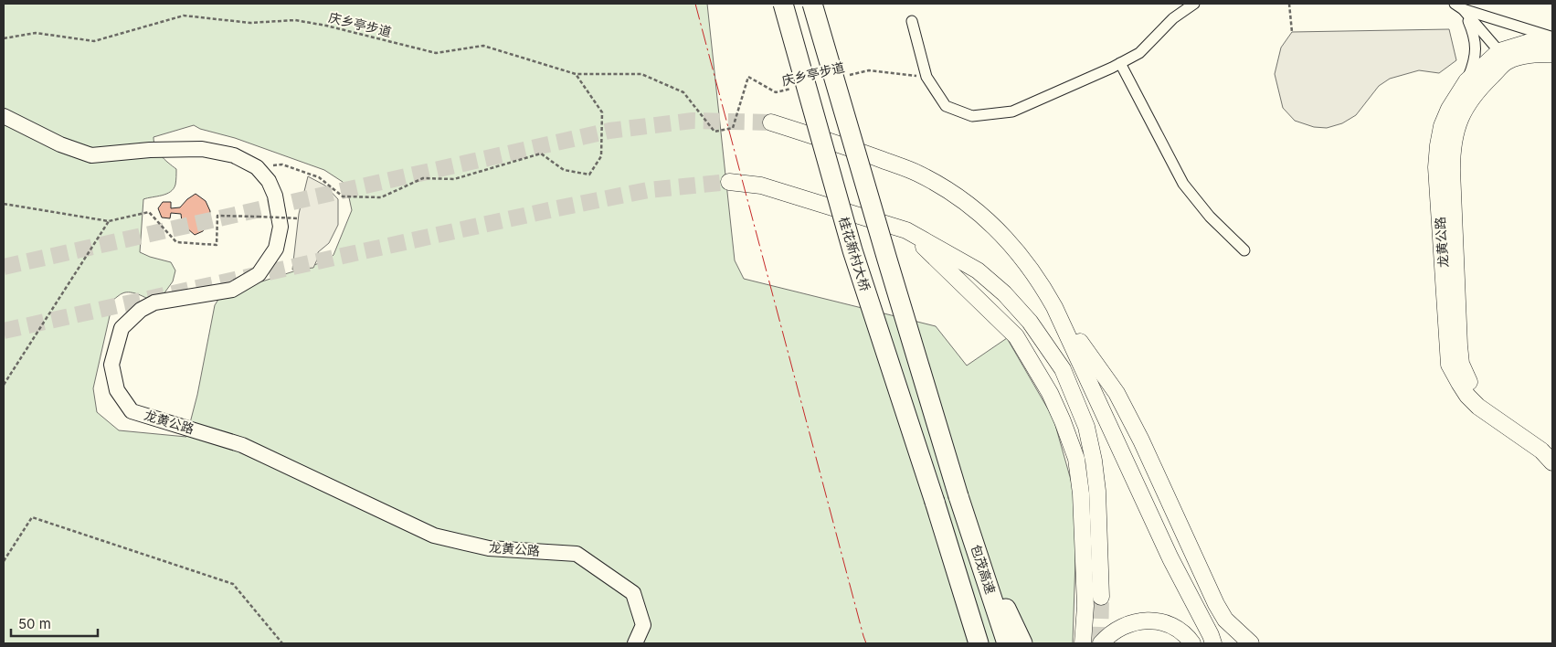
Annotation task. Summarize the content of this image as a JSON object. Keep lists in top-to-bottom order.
{
  "streets": {
    "highway": ["桂花新村大桥", "包茂高速"],
    "main road": ["龙黄公路"],
    "path": ["庆乡亭步道"]
  },
  "crossings": [
    ["桂花新村大桥", "包茂高速"]
  ],
  "scale_bar": "50 m"
}
